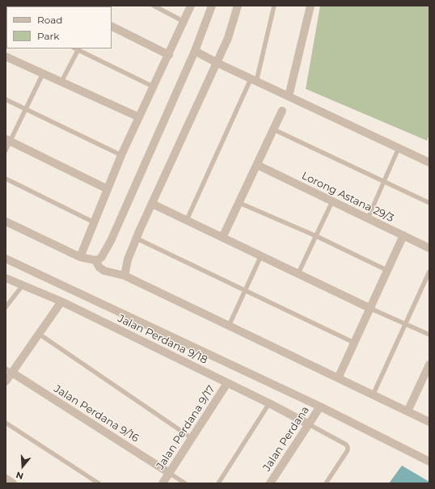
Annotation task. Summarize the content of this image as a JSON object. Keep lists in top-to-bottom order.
{
  "streets": {
    "street": [
      "Lorong Astana 29/3",
      "Jalan Perdana 9/18",
      "Jalan Perdana 9/16",
      "Jalan Perdana 9/17",
      "Jalan Perdana"
    ]
  },
  "crossings": [
    ["Jalan Perdana 9/18", "Jalan Perdana 9/17"],
    ["Jalan Perdana 9/18", "Jalan Perdana"],
    ["Jalan Perdana 9/16", "Jalan Perdana 9/17"]
  ],
  "legend": ["Road", "Park"],
  "north": "bottom"
}
